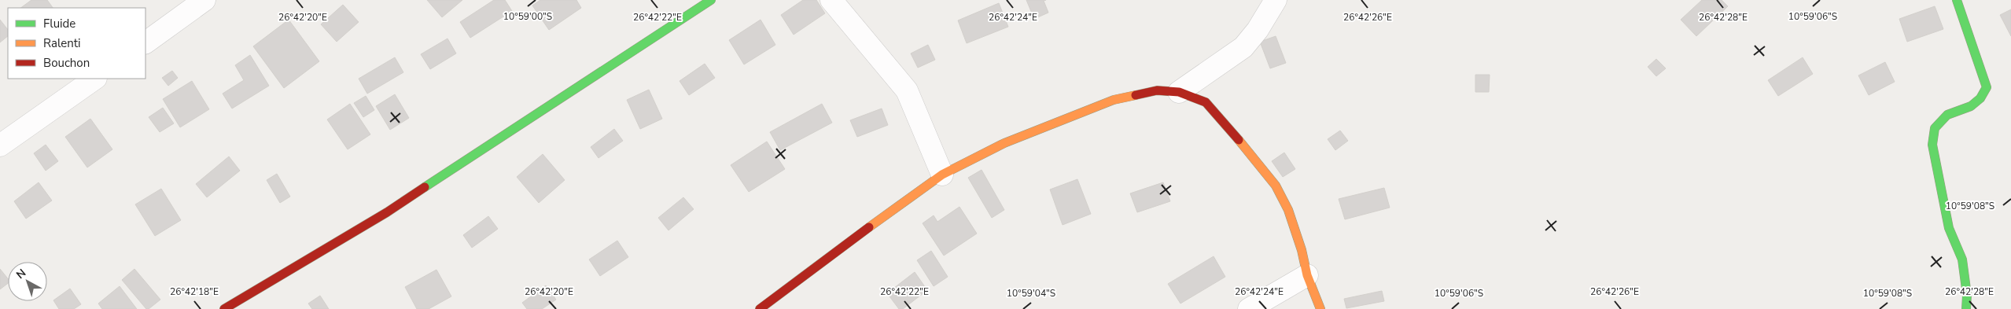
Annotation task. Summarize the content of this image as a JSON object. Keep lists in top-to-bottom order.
{
  "legend": ["Fluide", "Ralenti", "Bouchon"],
  "north": "top left",
  "coordinates": [
    "10°59'00\"S",
    "10°59'06\"S",
    "26°42'20\"E",
    "26°42'22\"E",
    "26°42'24\"E",
    "26°42'26\"E",
    "26°42'28\"E",
    "10°59'08\"S",
    "26°42'18\"E",
    "10°59'04\"S"
  ]
}
